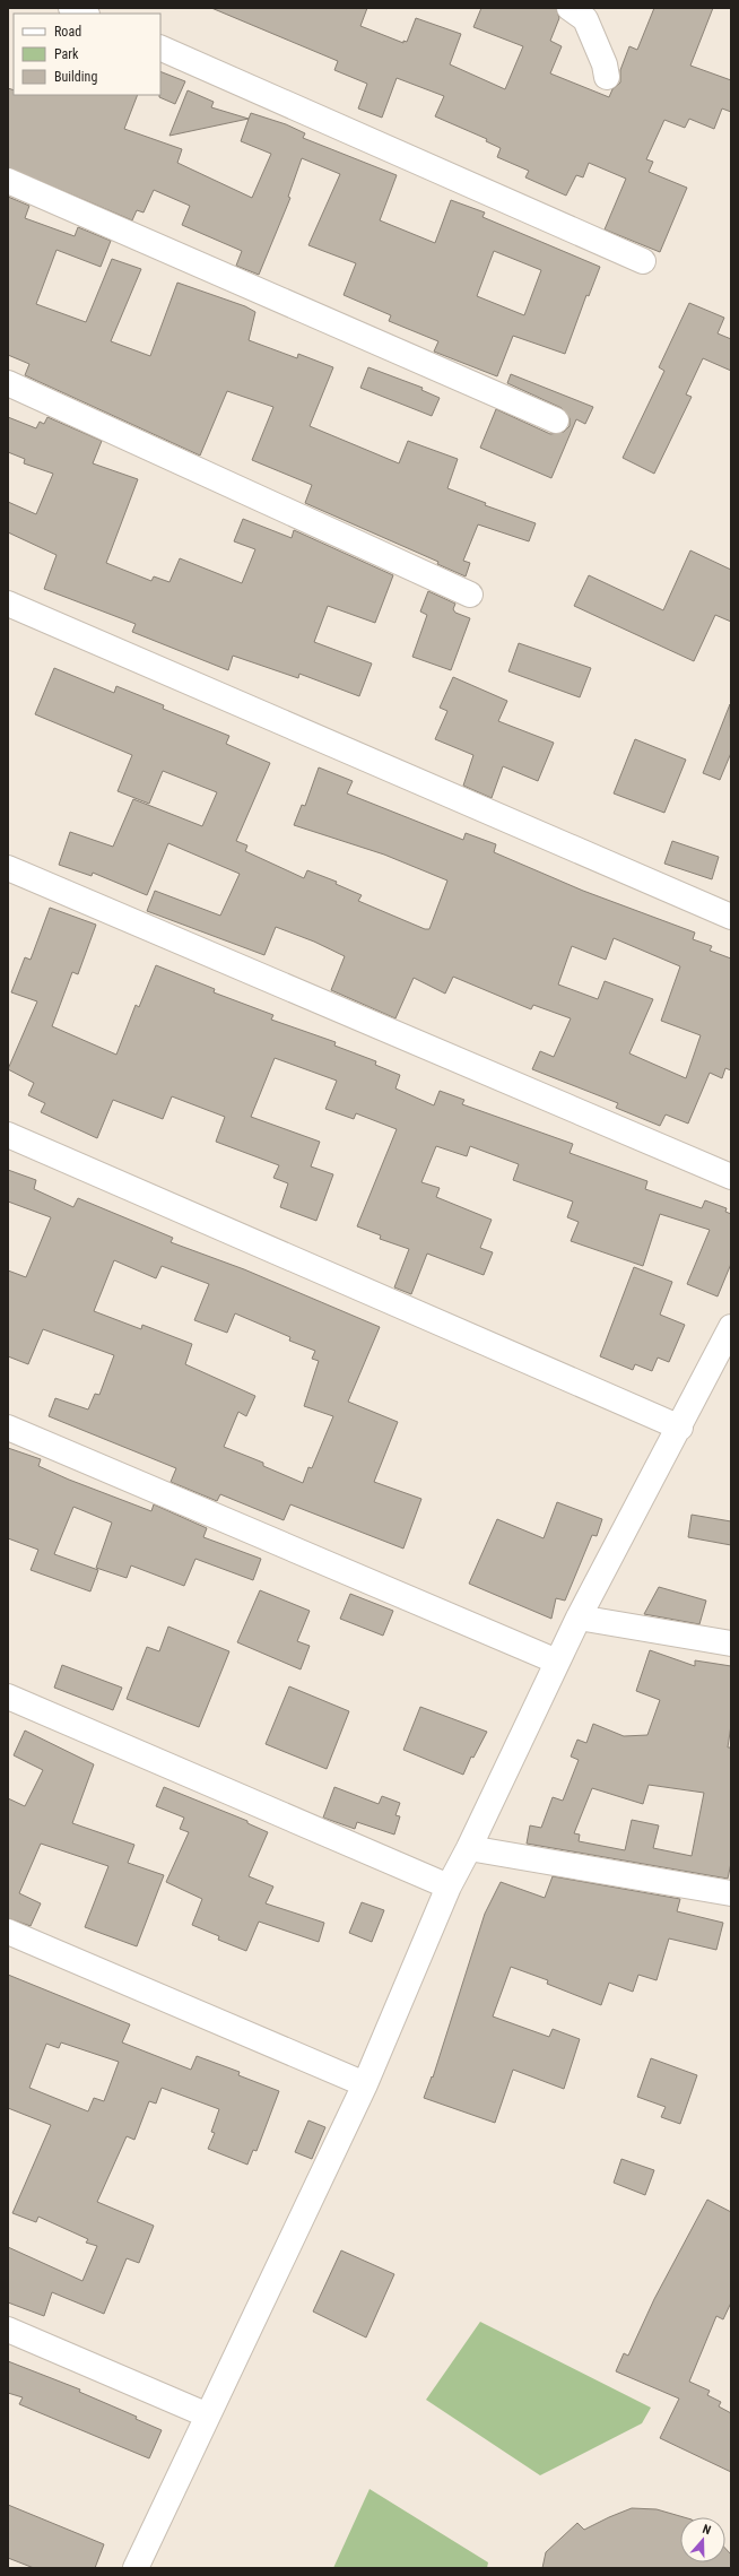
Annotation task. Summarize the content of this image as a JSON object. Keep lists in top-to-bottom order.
{
  "legend": ["Road", "Park", "Building"],
  "north": "top"
}
